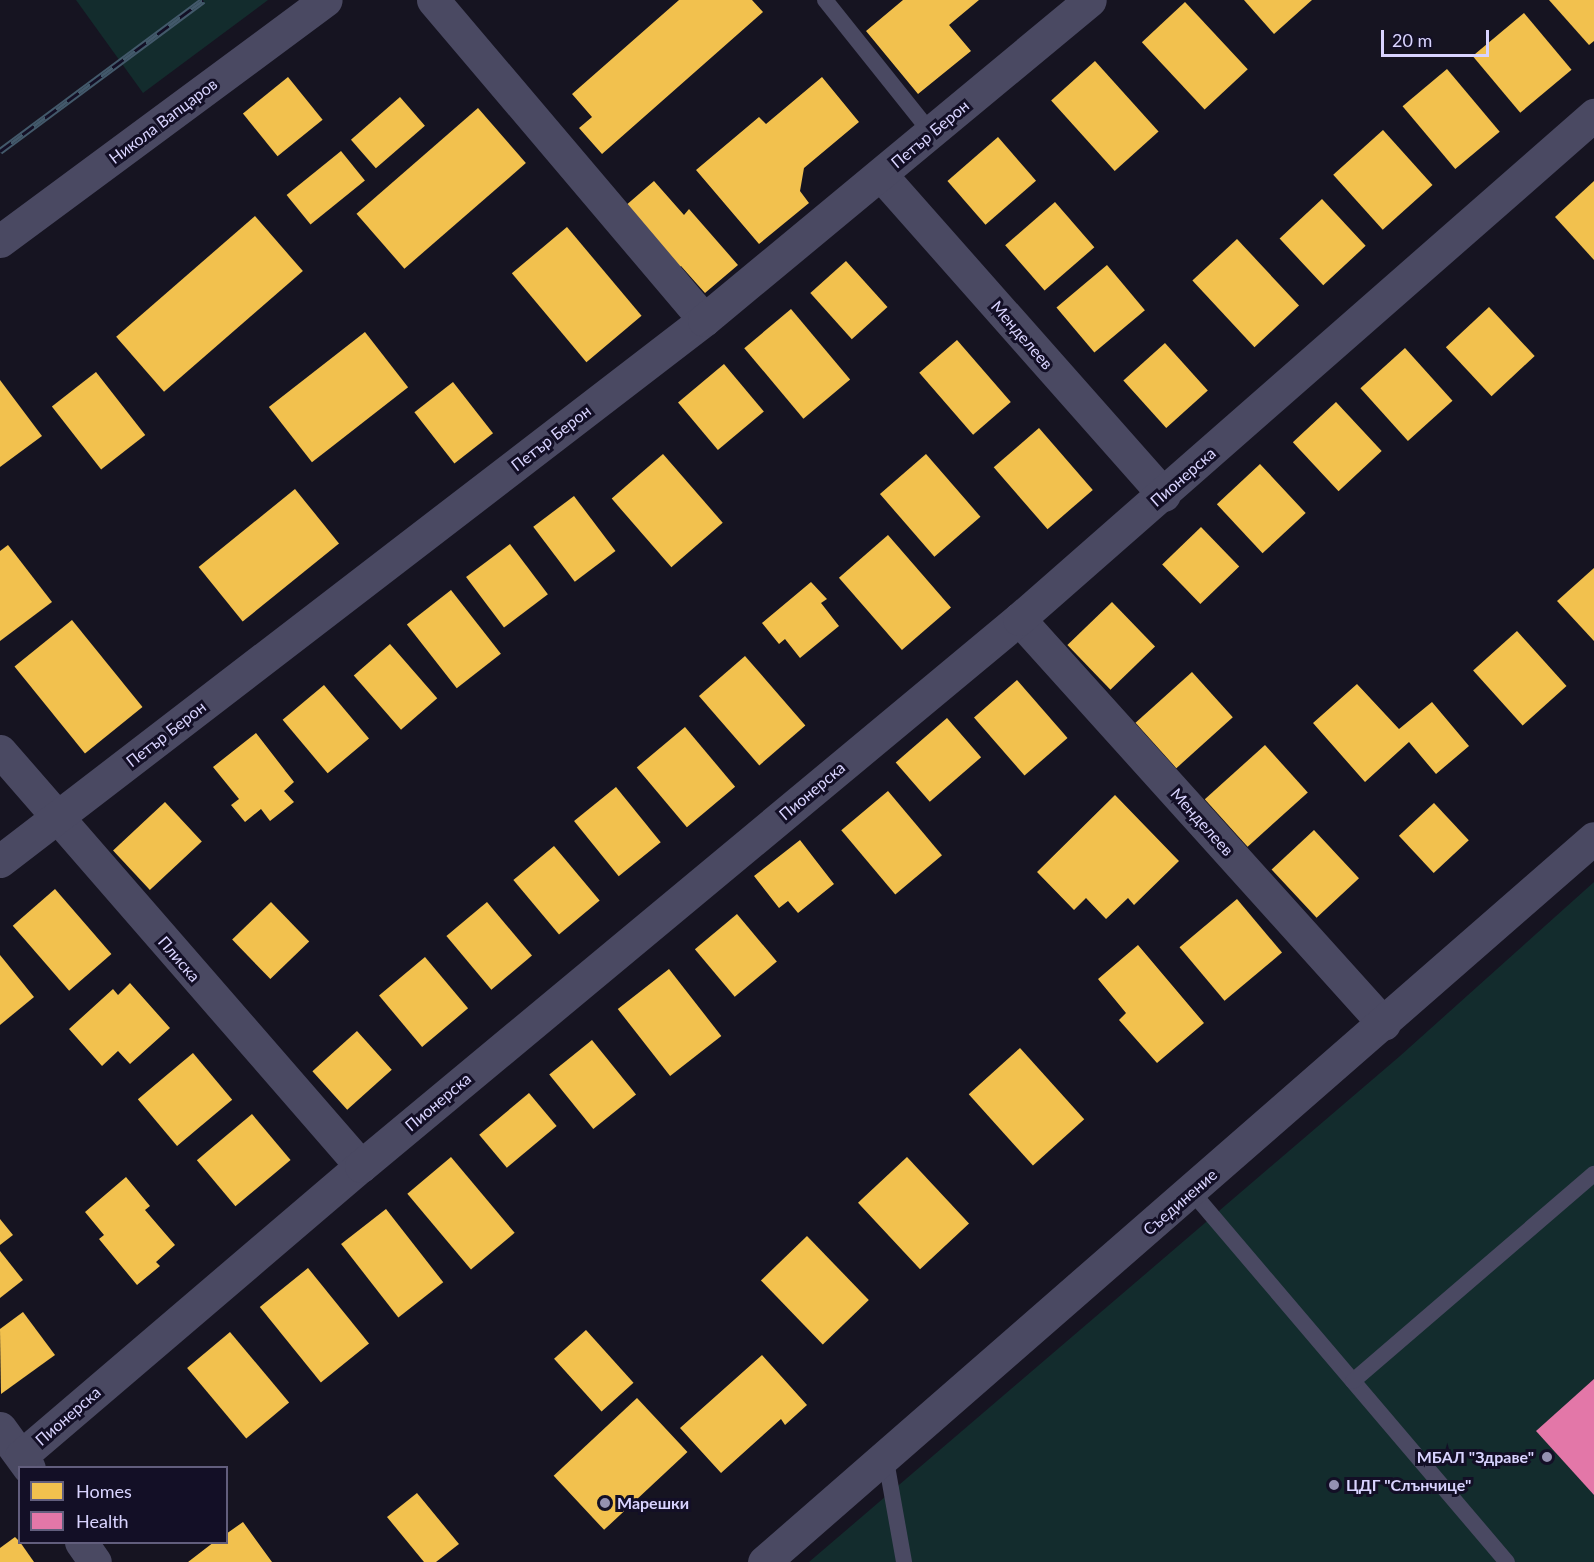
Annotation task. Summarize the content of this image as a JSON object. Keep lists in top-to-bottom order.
{
  "streets": {
    "street": [
      "Никола Вапцаров",
      "Петър Берон",
      "Менделеев",
      "Пионерска",
      "Плиска",
      "Съединение"
    ]
  },
  "crossings": [
    ["Петър Берон", "Менделеев"],
    ["Петър Берон", "Плиска"],
    ["Менделеев", "Пионерска"],
    ["Менделеев", "Съединение"],
    ["Пионерска", "Плиска"]
  ],
  "places": ["МБАЛ \"Здраве\"", "ЦДГ \"Слънчице\"", "Марешки"],
  "legend": ["Homes", "Health"],
  "scale_bar": "20 m"
}
